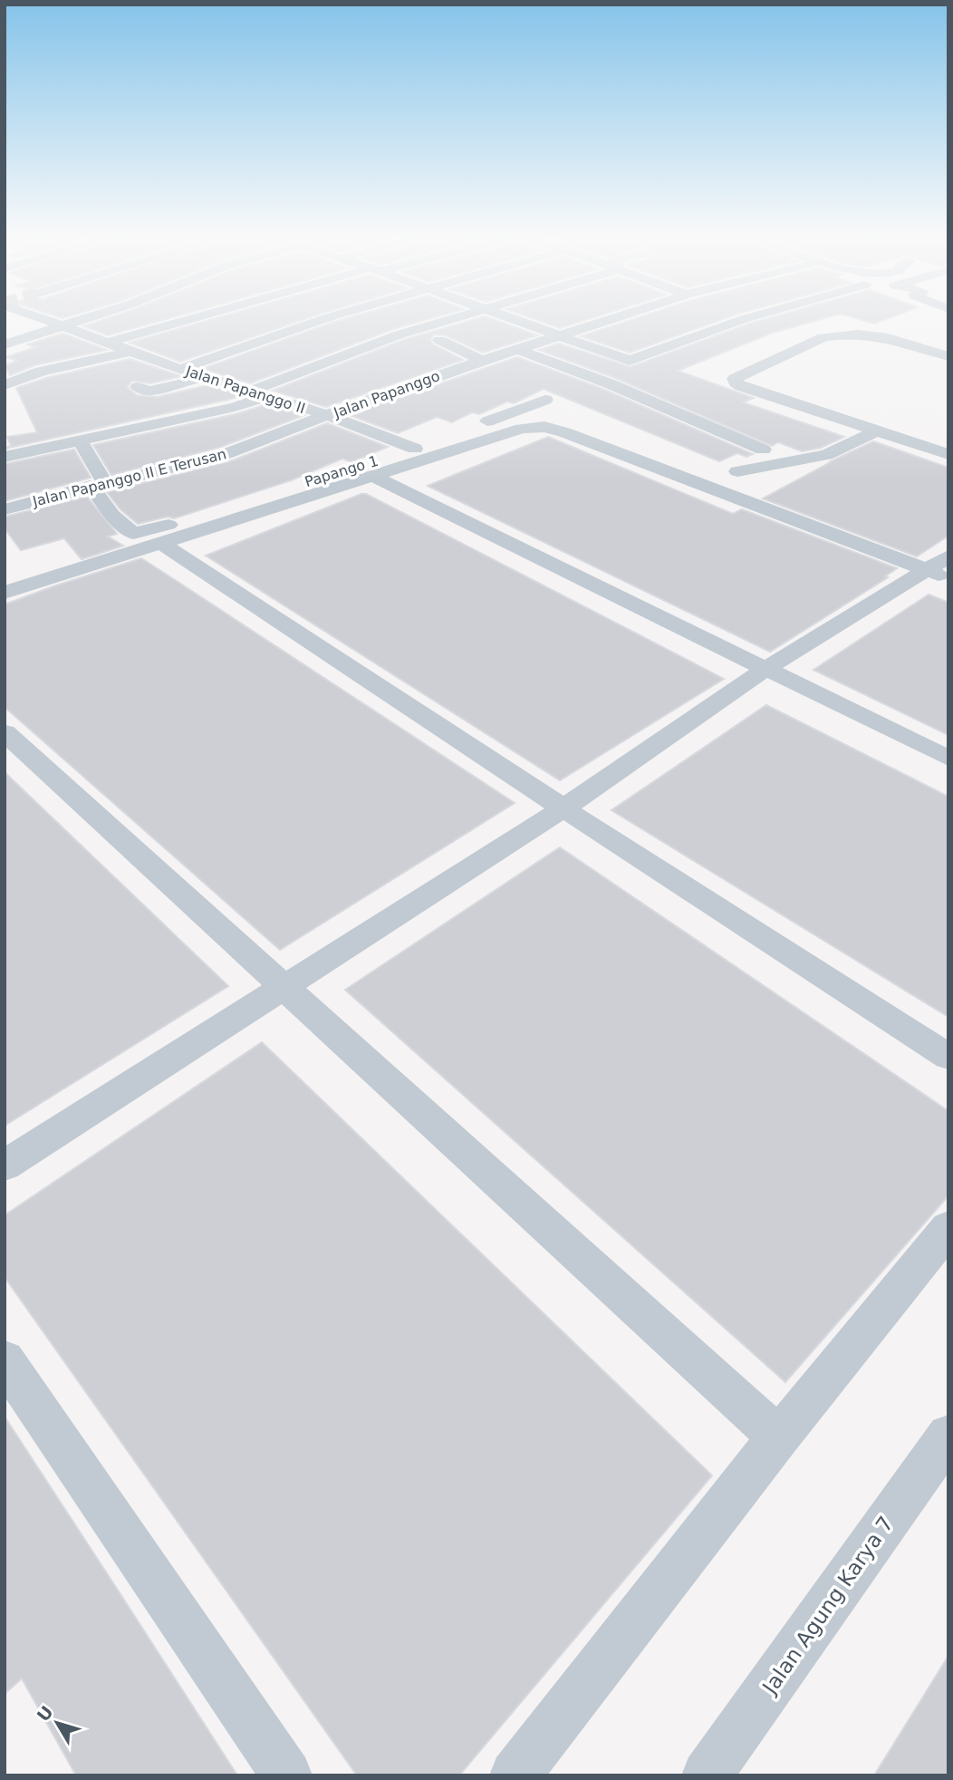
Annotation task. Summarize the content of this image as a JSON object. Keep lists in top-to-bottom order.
{
  "streets": {
    "street": [
      "Jalan Papanggo II",
      "Jalan Papanggo",
      "Papango 1",
      "Jalan Papanggo II E Terusan",
      "Jalan Agung Karya 7"
    ]
  },
  "crossings": [
    ["Jalan Papanggo II", "Jalan Papanggo"],
    ["Jalan Papanggo II", "Papango 1"],
    ["Jalan Papanggo II", "Jalan Papanggo II E Terusan"],
    ["Jalan Papanggo", "Jalan Papanggo II E Terusan"],
    ["Papango 1", "Jalan Papanggo II E Terusan"]
  ],
  "north": "top left"
}
